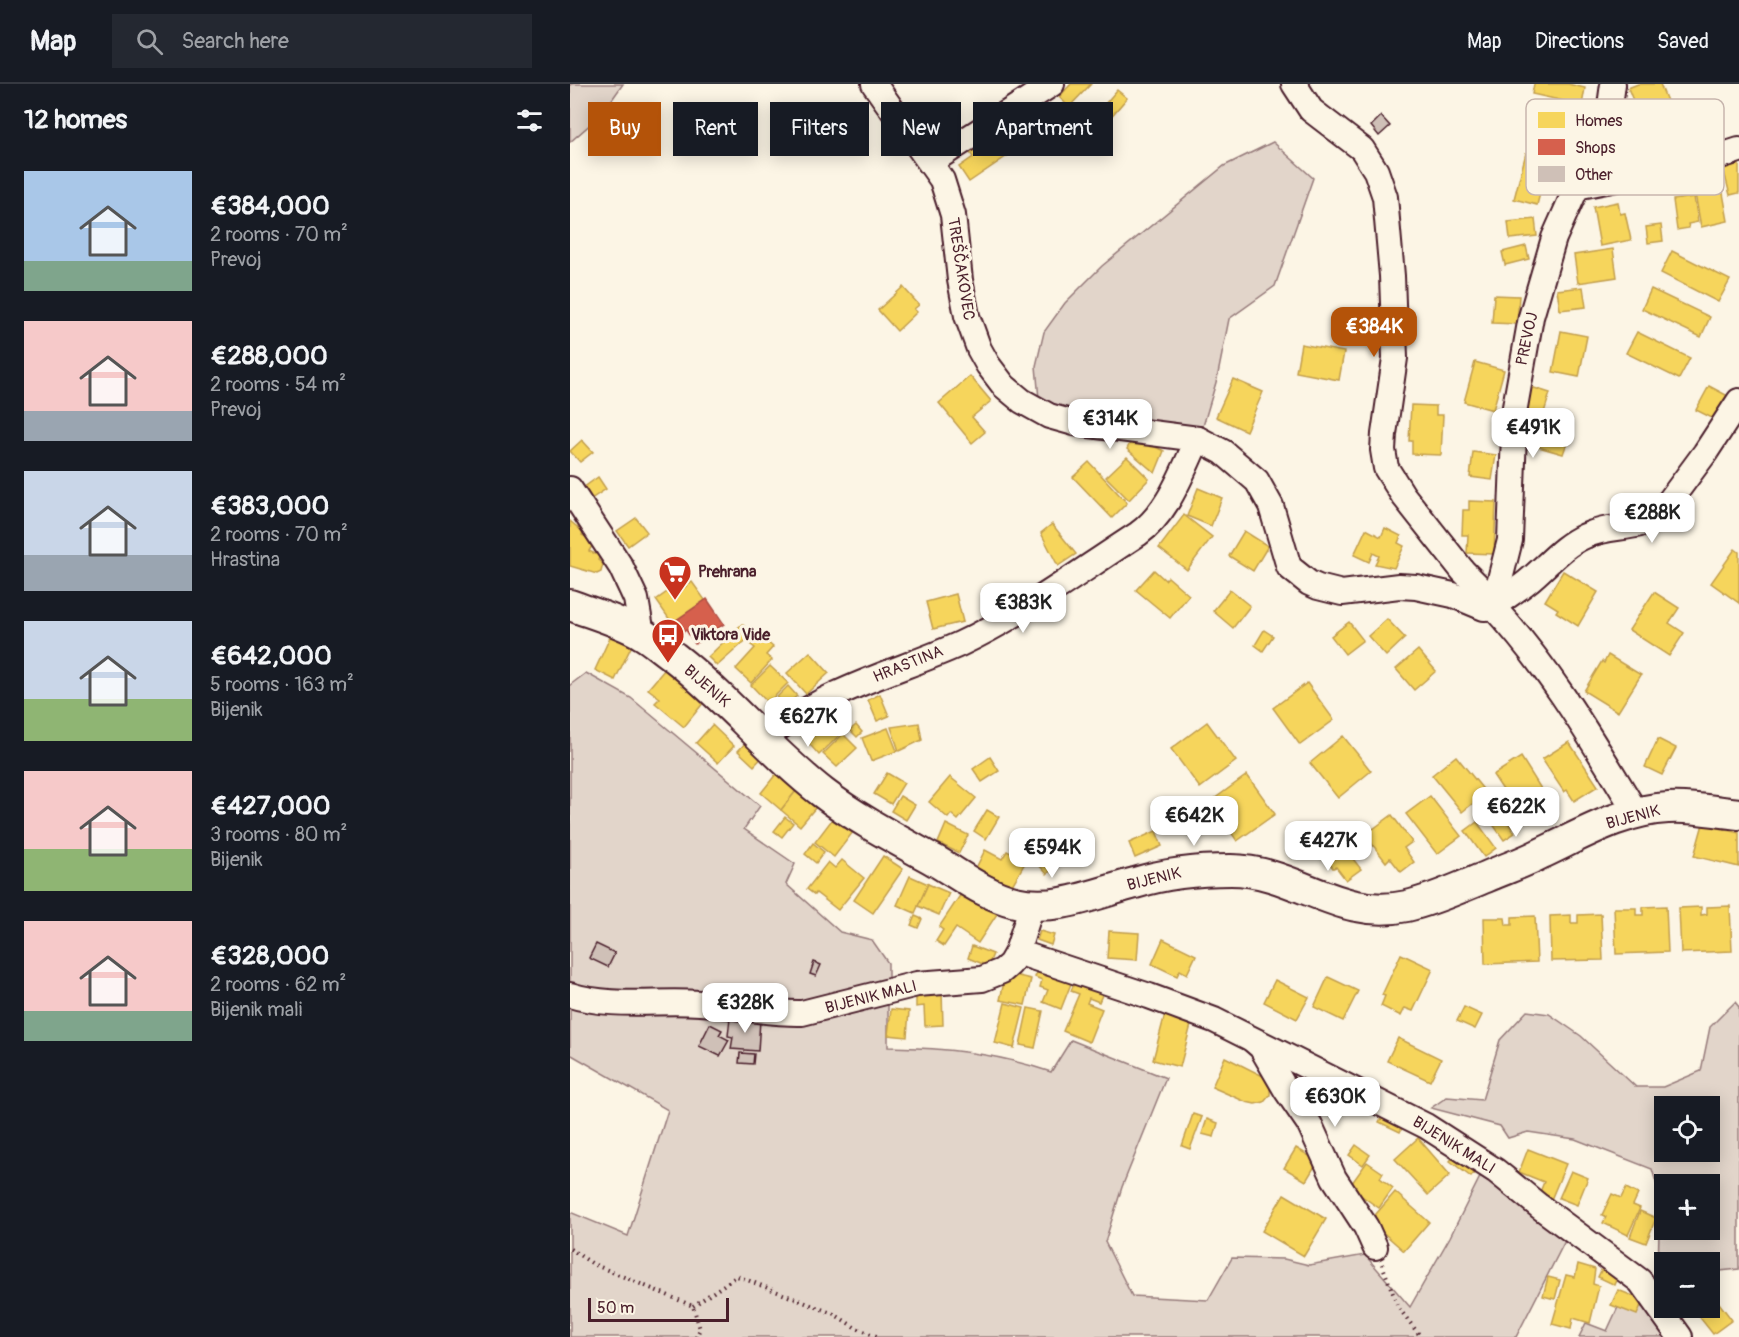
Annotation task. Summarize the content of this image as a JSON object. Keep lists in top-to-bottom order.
{
  "streets": {
    "main road": ["BIJENIK"],
    "street": [
      "TREŠČAKOVEC",
      "PREVOJ",
      "HRASTINA",
      "BIJENIK MALI"
    ]
  },
  "crossings": [
    ["TREŠČAKOVEC", "PREVOJ"],
    ["TREŠČAKOVEC", "HRASTINA"],
    ["HRASTINA", "BIJENIK"],
    ["BIJENIK", "BIJENIK MALI"]
  ],
  "places": {
    "supermarket": ["Prehrana"],
    "bus stop": ["Viktora Vide"]
  },
  "legend": ["Homes", "Shops", "Other"],
  "scale_bar": "50 m",
  "page": {
    "header": "Map",
    "search": "Search here",
    "nav": ["Map", "Directions", "Saved"],
    "heading": "12 homes",
    "chip": [
      "Buy",
      "Rent",
      "Filters",
      "New",
      "Apartment"
    ],
    "list": [
      {
        "name": "€384,000",
        "note": "2 rooms · 70 m² · Prevoj"
      },
      {
        "name": "€288,000",
        "note": "2 rooms · 54 m² · Prevoj"
      },
      {
        "name": "€383,000",
        "note": "2 rooms · 70 m² · Hrastina"
      },
      {
        "name": "€642,000",
        "note": "5 rooms · 163 m² · Bijenik"
      },
      {
        "name": "€427,000",
        "note": "3 rooms · 80 m² · Bijenik"
      },
      {
        "name": "€328,000",
        "note": "2 rooms · 62 m² · Bijenik mali"
      }
    ],
    "price": [
      "€384K",
      "€314K",
      "€491K",
      "€288K",
      "€383K",
      "€627K",
      "€622K",
      "€642K",
      "€427K",
      "€594K",
      "€328K",
      "€630K"
    ],
    "map_buttons": ["+", "−"],
    "scale": "50 m"
  }
}
